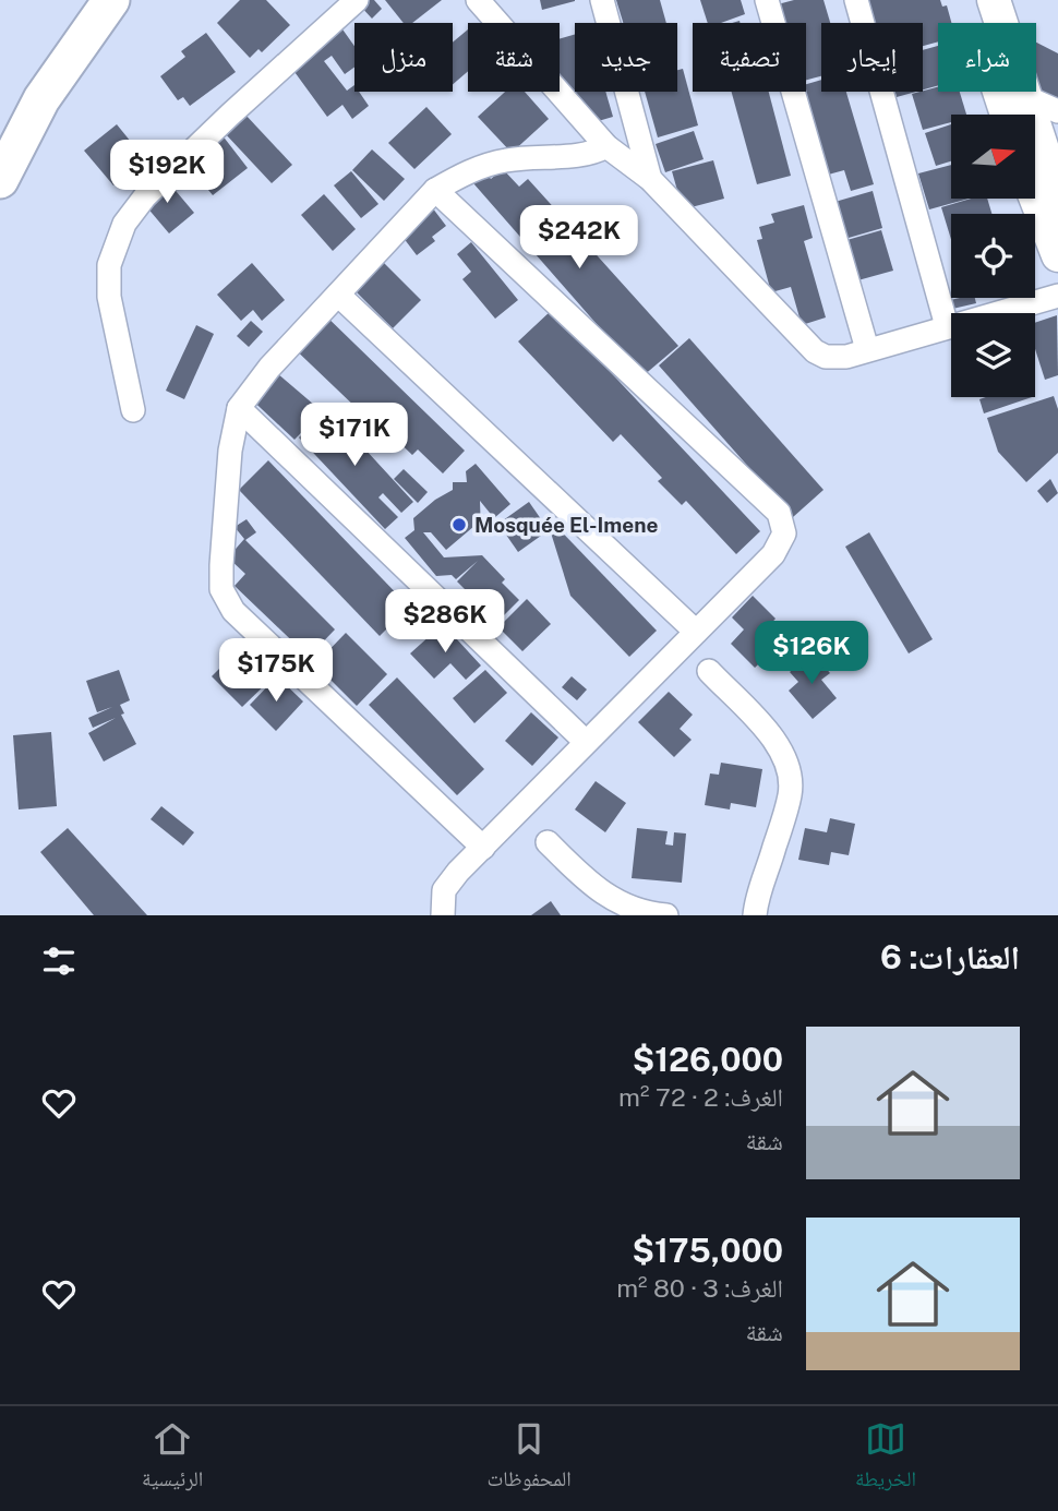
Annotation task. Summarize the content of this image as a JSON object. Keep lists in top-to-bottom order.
{
  "places": ["Mosquée El-Imene"],
  "north": "right",
  "page": {
    "chip": [
      "شراء",
      "إيجار",
      "تصفية",
      "جديد",
      "شقة",
      "منزل"
    ],
    "price": [
      "$192K",
      "$242K",
      "$171K",
      "$286K",
      "$126K",
      "$175K"
    ],
    "heading": "العقارات: 6",
    "list": [
      {
        "name": "$126,000",
        "note": "الغرف: 2 · 72 m² · شقة"
      },
      {
        "name": "$175,000",
        "note": "الغرف: 3 · 80 m² · شقة"
      }
    ],
    "tabs": ["الخريطة", "المحفوظات", "الرئيسية"]
  }
}
